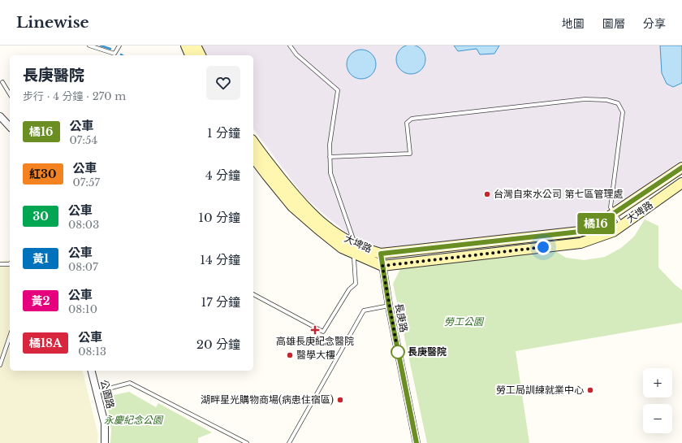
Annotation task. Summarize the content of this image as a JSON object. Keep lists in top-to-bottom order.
{
  "streets": {
    "main road": ["大埤路"],
    "street": ["長庚路", "公園路"]
  },
  "crossings": [
    ["大埤路", "長庚路"]
  ],
  "parks": ["勞工公園", "永慶紀念公園"],
  "places": {
    "other": [
      "台灣自來水公司 第七區管理處",
      "長庚醫院",
      "醫學大樓",
      "勞工局訓練就業中心",
      "湖畔星光購物商場(病患住宿區)"
    ],
    "health": ["高雄長庚紀念醫院"]
  },
  "lines": ["bus line 橘16"],
  "page": {
    "header": "Linewise",
    "nav": ["地圖", "圖層", "分享"],
    "on_map": "橘16",
    "heading": ["長庚醫院", "步行 · 4 分鐘 · 270 m"],
    "list": [
      {
        "mark": "橘16",
        "name": "公車",
        "note": "07:54",
        "value": "1 分鐘"
      },
      {
        "mark": "紅30",
        "name": "公車",
        "note": "07:57",
        "value": "4 分鐘"
      },
      {
        "mark": "30",
        "name": "公車",
        "note": "08:03",
        "value": "10 分鐘"
      },
      {
        "mark": "黃1",
        "name": "公車",
        "note": "08:07",
        "value": "14 分鐘"
      },
      {
        "mark": "黃2",
        "name": "公車",
        "note": "08:10",
        "value": "17 分鐘"
      },
      {
        "mark": "橘18A",
        "name": "公車",
        "note": "08:13",
        "value": "20 分鐘"
      }
    ],
    "map_buttons": ["+", "−"]
  }
}
